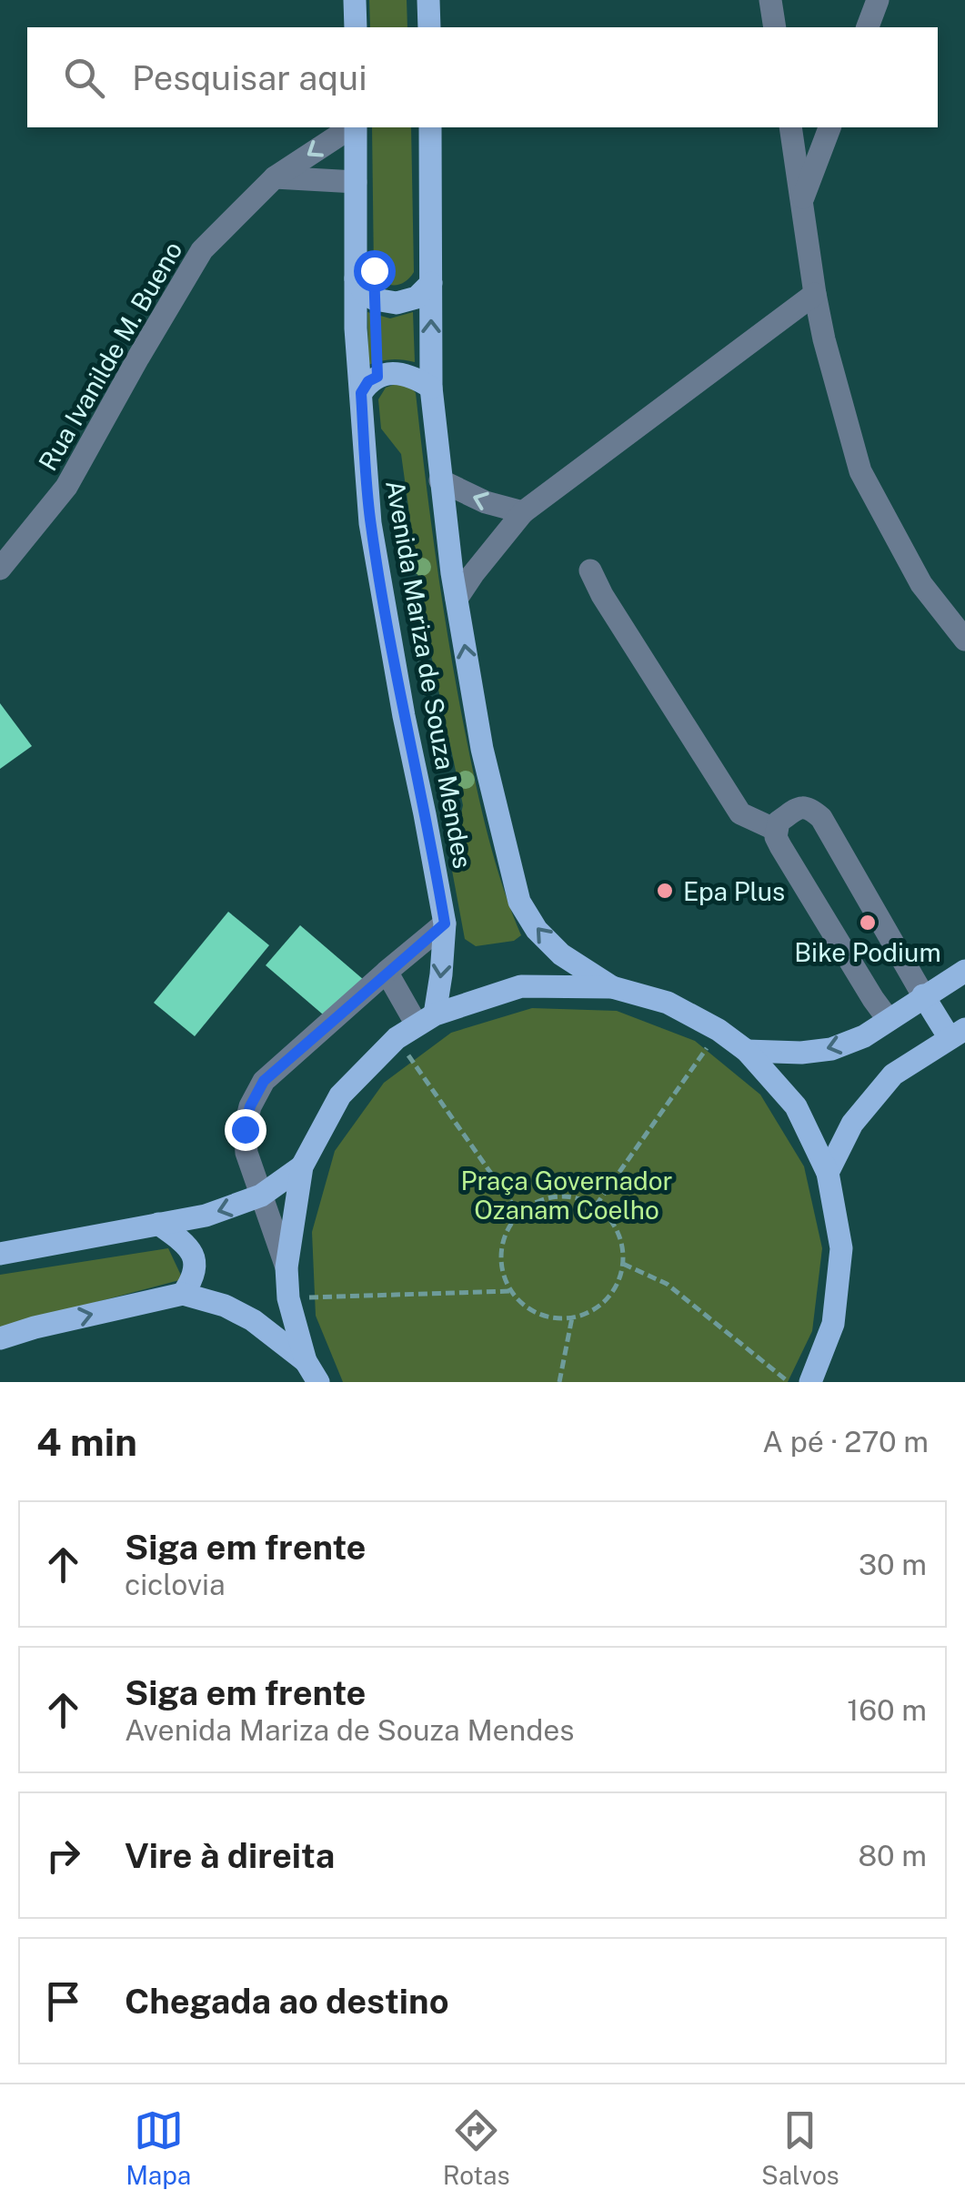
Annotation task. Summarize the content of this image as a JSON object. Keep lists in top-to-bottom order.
{
  "streets": {
    "main road": ["Avenida Mariza de Souza Mendes"],
    "street": ["Rua Ivanilde M. Bueno"]
  },
  "parks": ["Praça Governador Ozanam Coelho"],
  "places": ["Epa Plus", "Bike Podium"],
  "page": {
    "search": "Pesquisar aqui",
    "heading": ["4 min", "A pé · 270 m"],
    "list": [
      ["Siga em frente", "ciclovia", "30 m"],
      ["Siga em frente", "Avenida Mariza de Souza Mendes", "160 m"],
      ["Vire à direita", "80 m"],
      "Chegada ao destino"
    ],
    "nav": ["Mapa", "Rotas", "Salvos"]
  }
}
